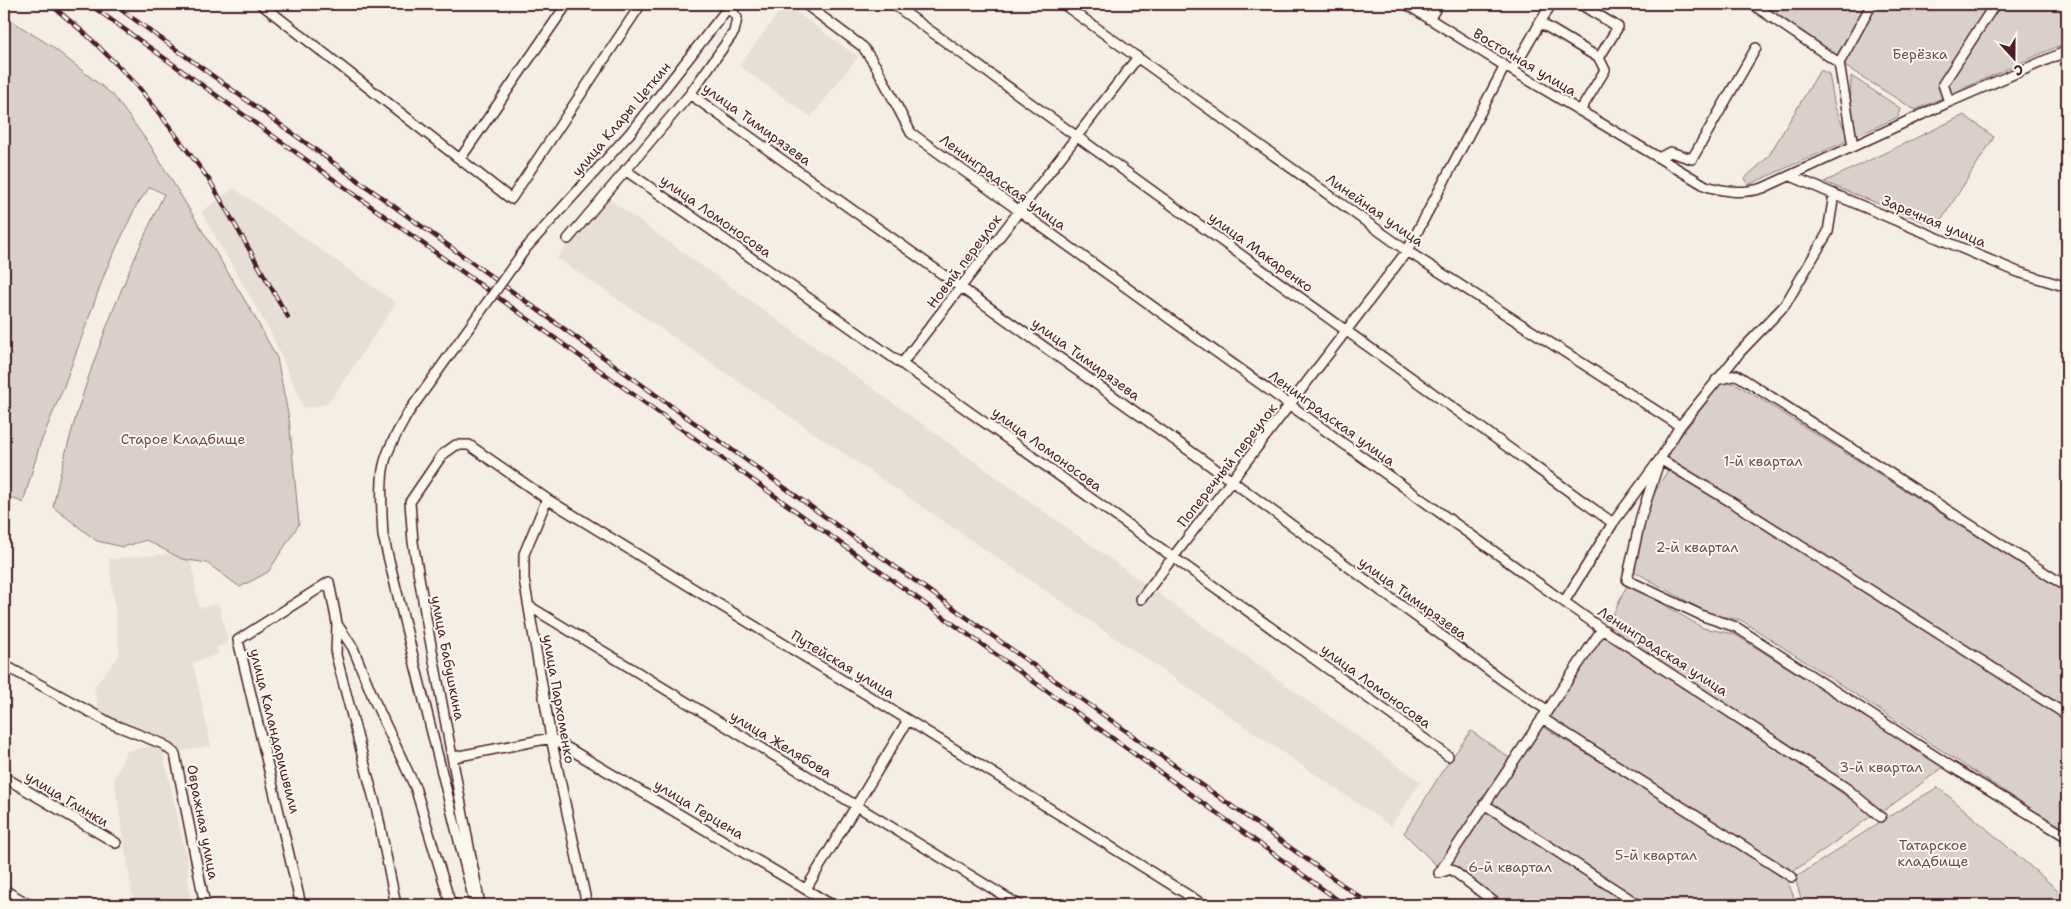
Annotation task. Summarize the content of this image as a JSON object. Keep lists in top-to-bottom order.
{
  "streets": {
    "street": [
      "Восточная улица",
      "улица Клары Цеткин",
      "улица Тимирязева",
      "Ленинградская улица",
      "Линейная улица",
      "улица Ломоносова",
      "Заречная улица",
      "улица Макаренко",
      "Новый переулок",
      "Поперечный переулок",
      "улица Бабушкина",
      "Путейская улица",
      "улица Пархоменко",
      "улица Каландаришвили",
      "улица Желябова",
      "улица Глинки",
      "улица Герцена",
      "Овражная улица"
    ]
  },
  "crossings": [
    ["Восточная улица", "Заречная улица"],
    ["Восточная улица", "Поперечный переулок"],
    ["улица Клары Цеткин", "улица Тимирязева"],
    ["улица Тимирязева", "Новый переулок"],
    ["улица Тимирязева", "Поперечный переулок"],
    ["Ленинградская улица", "Новый переулок"],
    ["Ленинградская улица", "Поперечный переулок"],
    ["Линейная улица", "Новый переулок"],
    ["Линейная улица", "Поперечный переулок"],
    ["улица Ломоносова", "Новый переулок"],
    ["улица Ломоносова", "Поперечный переулок"],
    ["улица Макаренко", "Новый переулок"],
    ["улица Макаренко", "Поперечный переулок"],
    ["улица Бабушкина", "Путейская улица"],
    ["Путейская улица", "улица Пархоменко"],
    ["улица Пархоменко", "улица Желябова"],
    ["улица Пархоменко", "улица Герцена"]
  ],
  "parks": [
    "Берёзка",
    "Старое Кладбище",
    "1-й квартал",
    "2-й квартал",
    "3-й квартал",
    "Татарское кладбище",
    "5-й квартал",
    "6-й квартал"
  ],
  "north": "bottom"
}
